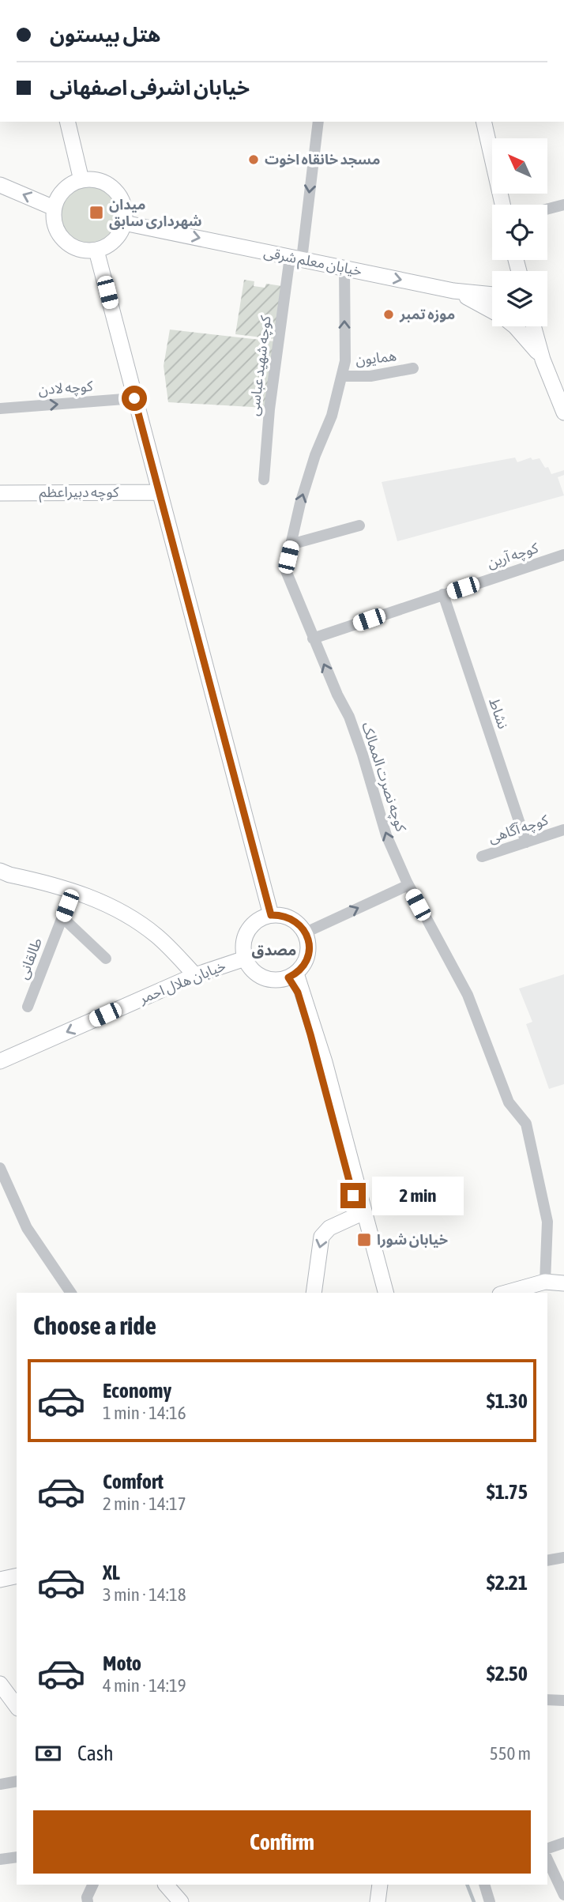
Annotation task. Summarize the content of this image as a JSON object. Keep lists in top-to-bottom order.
{
  "streets": {
    "main road": ["خیابان معلم شرقی", "کوچه دبیراعظم", "خیابان هلال احمر"],
    "street": [
      "همایون",
      "کوچه شهید عباسی",
      "کوچه لادن",
      "کوچه آرین",
      "نشاط",
      "کوچه نصرت الممالک",
      "کوچه آگاهی",
      "طالقانی"
    ]
  },
  "crossings": [
    ["خیابان معلم شرقی", "کوچه شهید عباسی"],
    ["خیابان معلم شرقی", "کوچه نصرت الممالک"],
    ["همایون", "کوچه نصرت الممالک"],
    ["کوچه آرین", "نشاط"],
    ["کوچه آرین", "کوچه نصرت الممالک"],
    ["نشاط", "کوچه آگاهی"]
  ],
  "one_way": [
    "خیابان معلم شرقی",
    "کوچه شهید عباسی",
    "کوچه لادن",
    "کوچه نصرت الممالک",
    "خیابان هلال احمر"
  ],
  "districts": ["مصدق"],
  "places": {
    "other": ["مسجد خانقاه اخوت", "موزه تمبر"],
    "transit": ["میدان شهرداری سابق", "خیابان شورا"]
  },
  "north": "top left",
  "page": {
    "banner": ["هتل بیستون", "خیابان اشرفی اصفهانی"],
    "bubble": "2 min",
    "heading": "Choose a ride",
    "list": [
      {
        "name": "Economy",
        "note": "1 min · 14:16",
        "value": "$1.30"
      },
      {
        "name": "Comfort",
        "note": "2 min · 14:17",
        "value": "$1.75"
      },
      {
        "name": "XL",
        "note": "3 min · 14:18",
        "value": "$2.21"
      },
      {
        "name": "Moto",
        "note": "4 min · 14:19",
        "value": "$2.50"
      }
    ],
    "pay": ["Cash", "550 m"],
    "buttons": "Confirm"
  }
}
